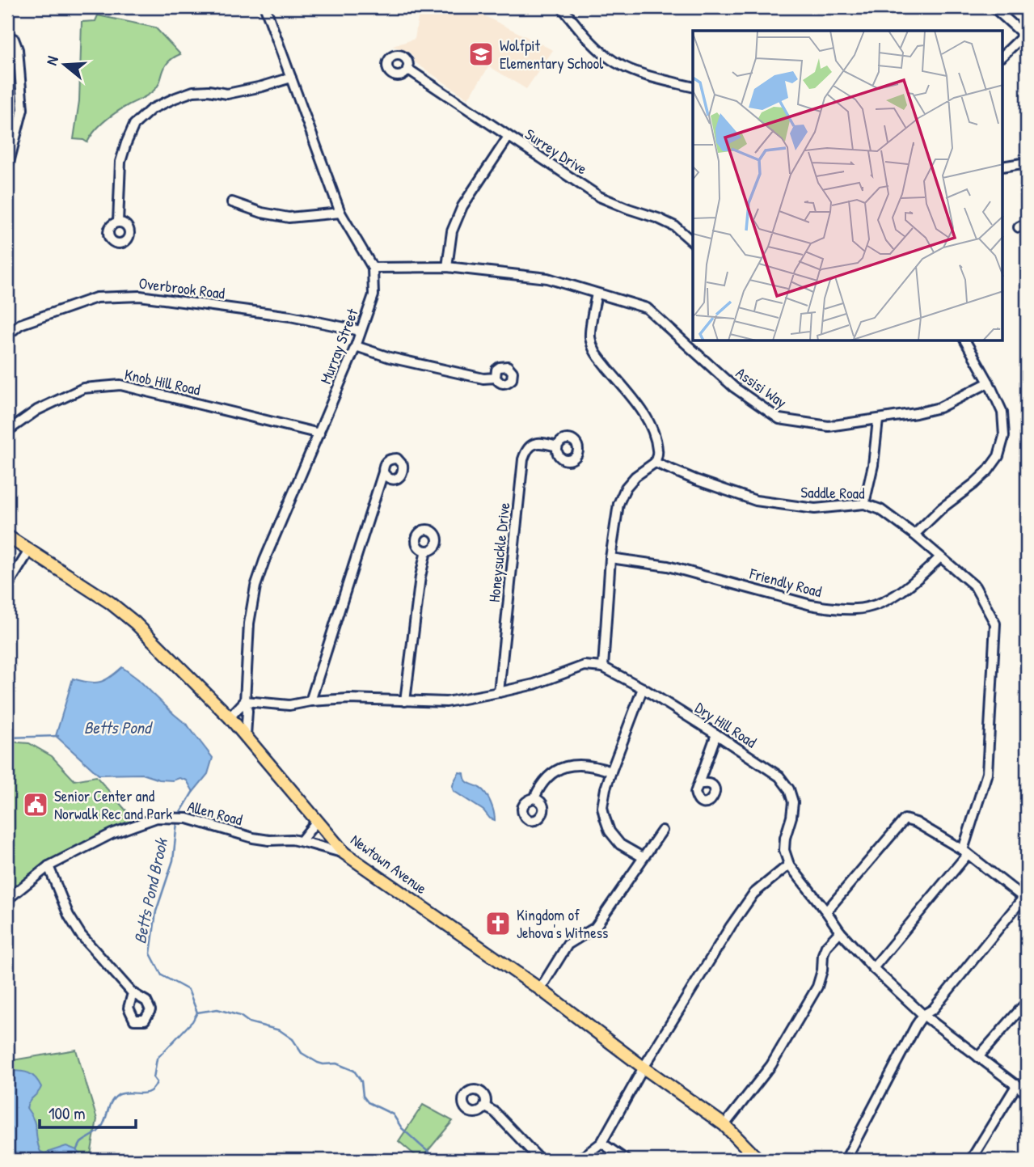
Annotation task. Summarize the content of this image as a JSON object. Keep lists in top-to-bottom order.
{
  "streets": {
    "main road": ["Newtown Avenue"],
    "street": [
      "Surrey Drive",
      "Overbrook Road",
      "Murray Street",
      "Knob Hill Road",
      "Assisi Way",
      "Saddle Road",
      "Honeysuckle Drive",
      "Friendly Road",
      "Dry Hill Road",
      "Allen Road"
    ]
  },
  "crossings": [
    ["Overbrook Road", "Murray Street"],
    ["Murray Street", "Knob Hill Road"],
    ["Murray Street", "Assisi Way"],
    ["Murray Street", "Newtown Avenue"],
    ["Saddle Road", "Friendly Road"],
    ["Allen Road", "Newtown Avenue"]
  ],
  "water": ["Betts Pond", "Betts Pond Brook"],
  "places": {
    "school or university": ["Wolfpit Elementary School"],
    "public building": ["Senior Center and Norwalk Rec and Park"],
    "church": ["Kingdom of Jehova's Witness"]
  },
  "scale_bar": "100 m",
  "north": "left"
}
